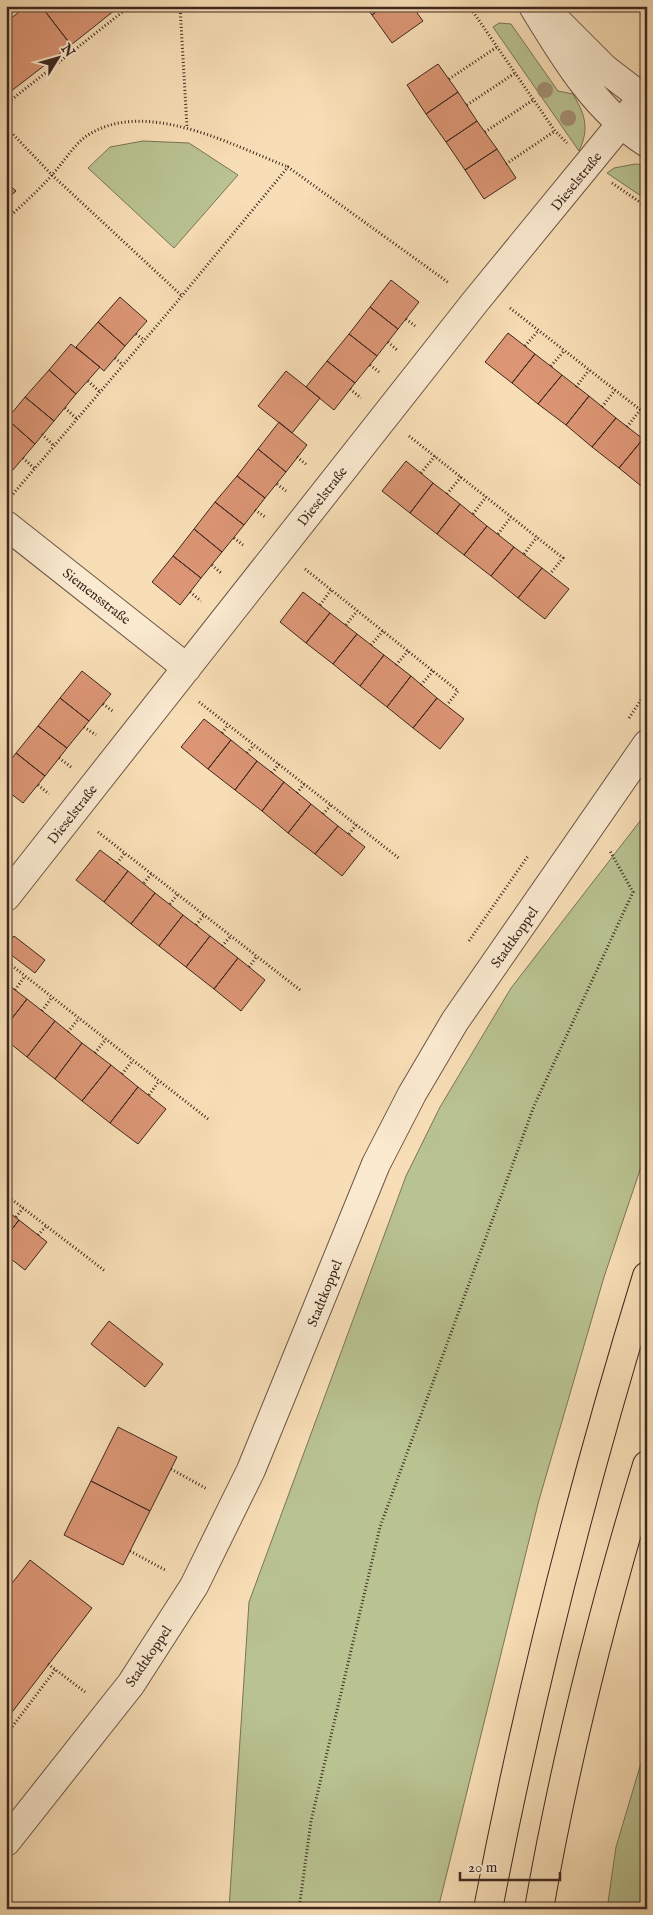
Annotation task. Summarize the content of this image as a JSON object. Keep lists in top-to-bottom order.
{
  "streets": {
    "street": ["Dieselstraße", "Siemensstraße", "Stadtkoppel"]
  },
  "crossings": [
    ["Dieselstraße", "Siemensstraße"]
  ],
  "scale_bar": "20 m",
  "north": "top right"
}
